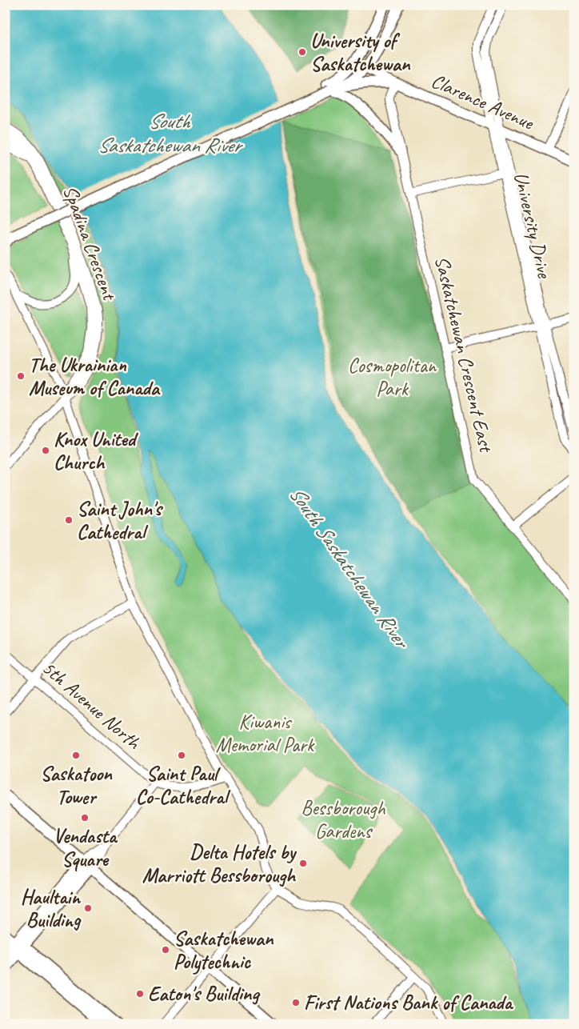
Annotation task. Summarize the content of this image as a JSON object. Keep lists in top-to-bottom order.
{
  "streets": {
    "main road": ["Clarence Avenue"],
    "street": [
      "University Drive",
      "Spadina Crescent",
      "Saskatchewan Crescent East",
      "5th Avenue North"
    ]
  },
  "crossings": [
    ["Clarence Avenue", "University Drive"],
    ["Clarence Avenue", "Saskatchewan Crescent East"]
  ],
  "water": ["South Saskatchewan River"],
  "parks": ["Cosmopolitan Park", "Kiwanis Memorial Park", "Bessborough Gardens"],
  "places": [
    "University of Saskatchewan",
    "The Ukrainian Museum of Canada",
    "Knox United Church",
    "Saint John's Cathedral",
    "Saskatoon Tower",
    "Saint Paul Co-Cathedral",
    "Vendasta Square",
    "Delta Hotels by Marriott Bessborough",
    "Haultain Building",
    "Saskatchewan Polytechnic",
    "Eaton's Building",
    "First Nations Bank of Canada"
  ]
}
